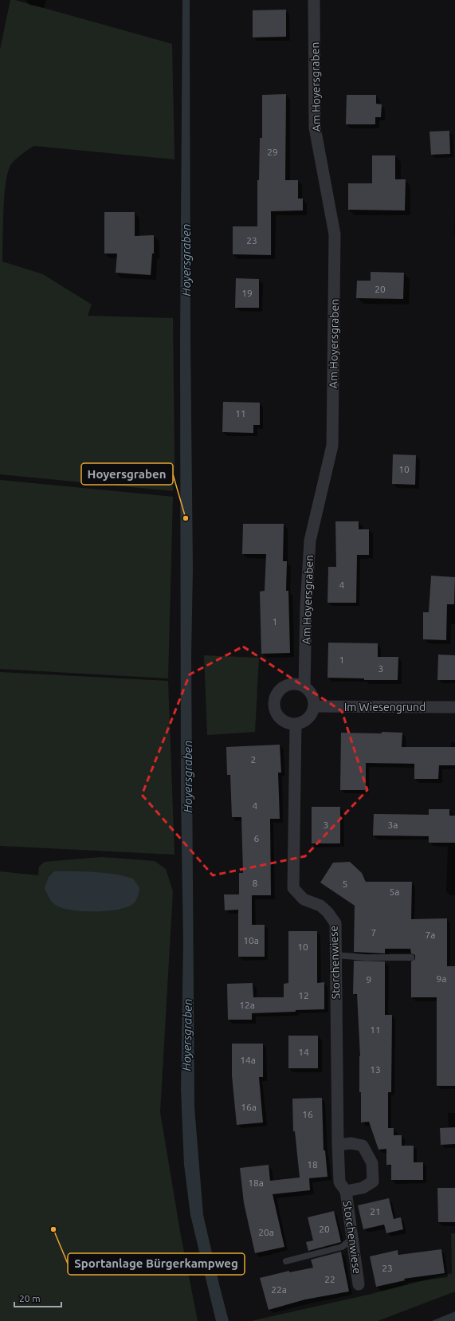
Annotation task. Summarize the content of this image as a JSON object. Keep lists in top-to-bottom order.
{
  "streets": {
    "street": ["Am Hoyersgraben", "Im Wiesengrund", "Storchenwiese"]
  },
  "crossings": [
    ["Am Hoyersgraben", "Im Wiesengrund"],
    ["Am Hoyersgraben", "Storchenwiese"],
    ["Im Wiesengrund", "Storchenwiese"]
  ],
  "water": ["Hoyersgraben"],
  "places": ["Hoyersgraben", "Sportanlage Bürgerkampweg"],
  "house_numbers": [
    "29",
    "23",
    "20",
    "19",
    "11",
    "10",
    "4",
    "1",
    "1",
    "3",
    "2",
    "4",
    "3",
    "3a",
    "6",
    "8",
    "5",
    "5a",
    "7",
    "7a",
    "10a",
    "10",
    "9a",
    "9",
    "12",
    "12a",
    "11",
    "14",
    "14a",
    "13",
    "16a",
    "16",
    "18",
    "18a",
    "21",
    "20",
    "20a",
    "23",
    "22",
    "22a"
  ],
  "scale_bar": "20 m"
}
